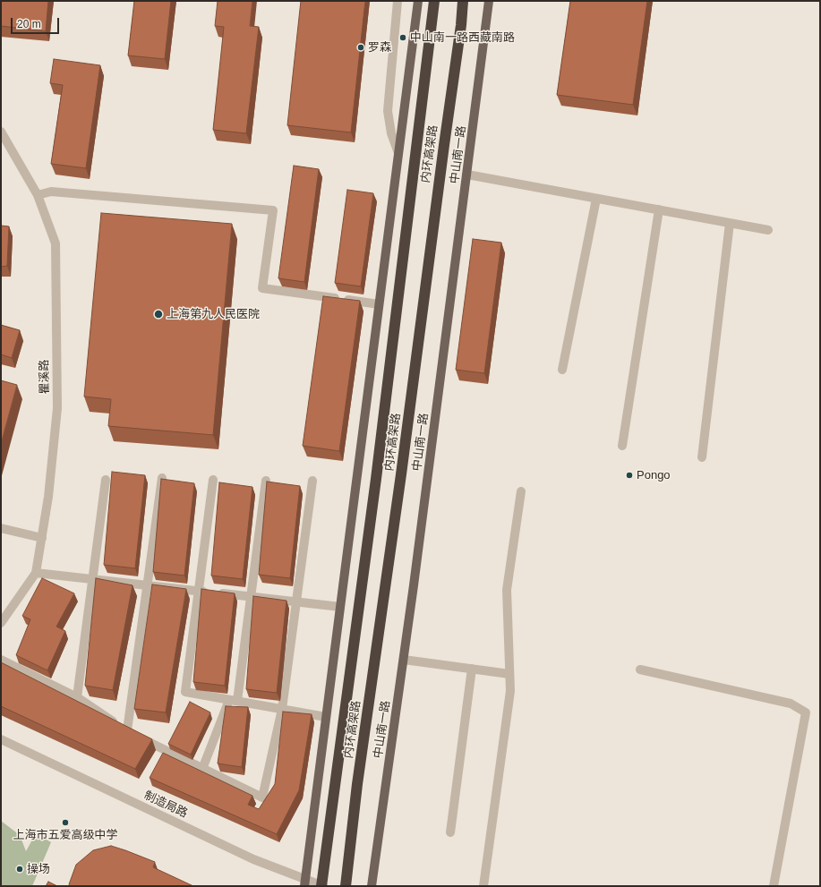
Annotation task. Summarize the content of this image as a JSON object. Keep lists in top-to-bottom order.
{
  "streets": {
    "highway": ["内环高架路"],
    "main road": ["中山南一路"],
    "street": ["瞿溪路", "制造局路"]
  },
  "crossings": [
    ["内环高架路", "制造局路"]
  ],
  "places": [
    "中山南一路西藏南路",
    "罗森",
    "上海第九人民医院",
    "Pongo",
    "上海市五爱高级中学",
    "操场"
  ],
  "scale_bar": "20 m"
}
